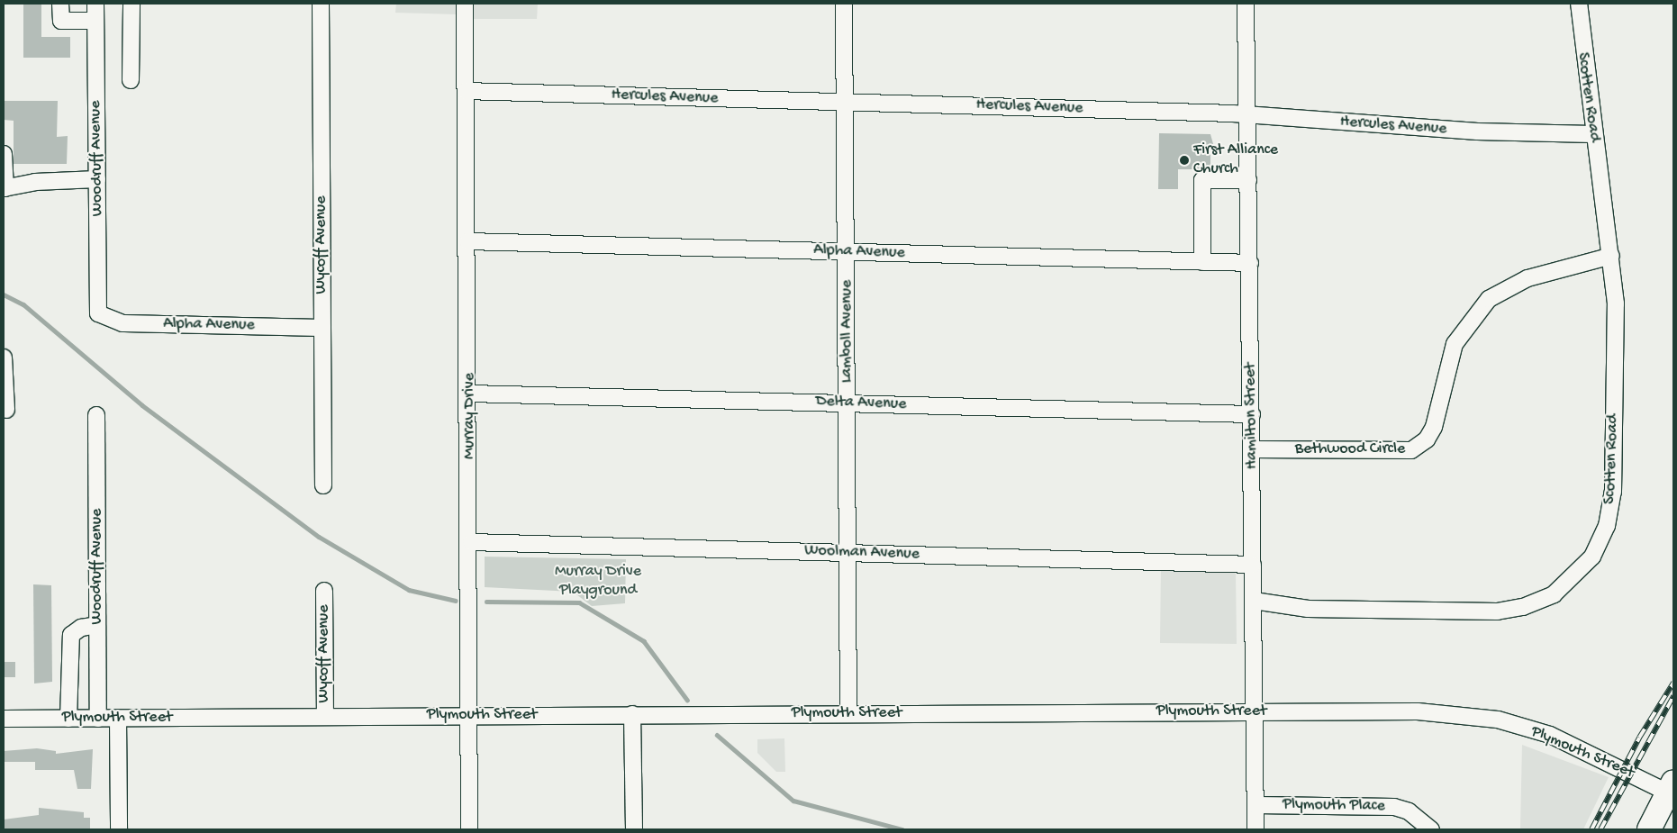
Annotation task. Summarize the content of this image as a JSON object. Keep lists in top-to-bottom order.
{
  "streets": {
    "street": [
      "Hercules Avenue",
      "Scotten Road",
      "Woodruff Avenue",
      "Wycoff Avenue",
      "Alpha Avenue",
      "Lamboll Avenue",
      "Delta Avenue",
      "Murray Drive",
      "Hamilton Street",
      "Bethwood Circle",
      "Woolman Avenue",
      "Plymouth Street",
      "Plymouth Place"
    ]
  },
  "crossings": [
    ["Hercules Avenue", "Scotten Road"],
    ["Hercules Avenue", "Lamboll Avenue"],
    ["Hercules Avenue", "Murray Drive"],
    ["Hercules Avenue", "Hamilton Street"],
    ["Scotten Road", "Hamilton Street"],
    ["Scotten Road", "Bethwood Circle"],
    ["Woodruff Avenue", "Alpha Avenue"],
    ["Woodruff Avenue", "Plymouth Street"],
    ["Wycoff Avenue", "Alpha Avenue"],
    ["Wycoff Avenue", "Plymouth Street"],
    ["Alpha Avenue", "Lamboll Avenue"],
    ["Alpha Avenue", "Murray Drive"],
    ["Alpha Avenue", "Hamilton Street"],
    ["Lamboll Avenue", "Delta Avenue"],
    ["Lamboll Avenue", "Woolman Avenue"],
    ["Lamboll Avenue", "Plymouth Street"],
    ["Delta Avenue", "Murray Drive"],
    ["Delta Avenue", "Hamilton Street"],
    ["Murray Drive", "Woolman Avenue"],
    ["Murray Drive", "Plymouth Street"],
    ["Hamilton Street", "Bethwood Circle"],
    ["Hamilton Street", "Woolman Avenue"],
    ["Hamilton Street", "Plymouth Street"],
    ["Hamilton Street", "Plymouth Place"]
  ],
  "parks": ["Murray Drive Playground"],
  "places": ["First Alliance Church"]
}
